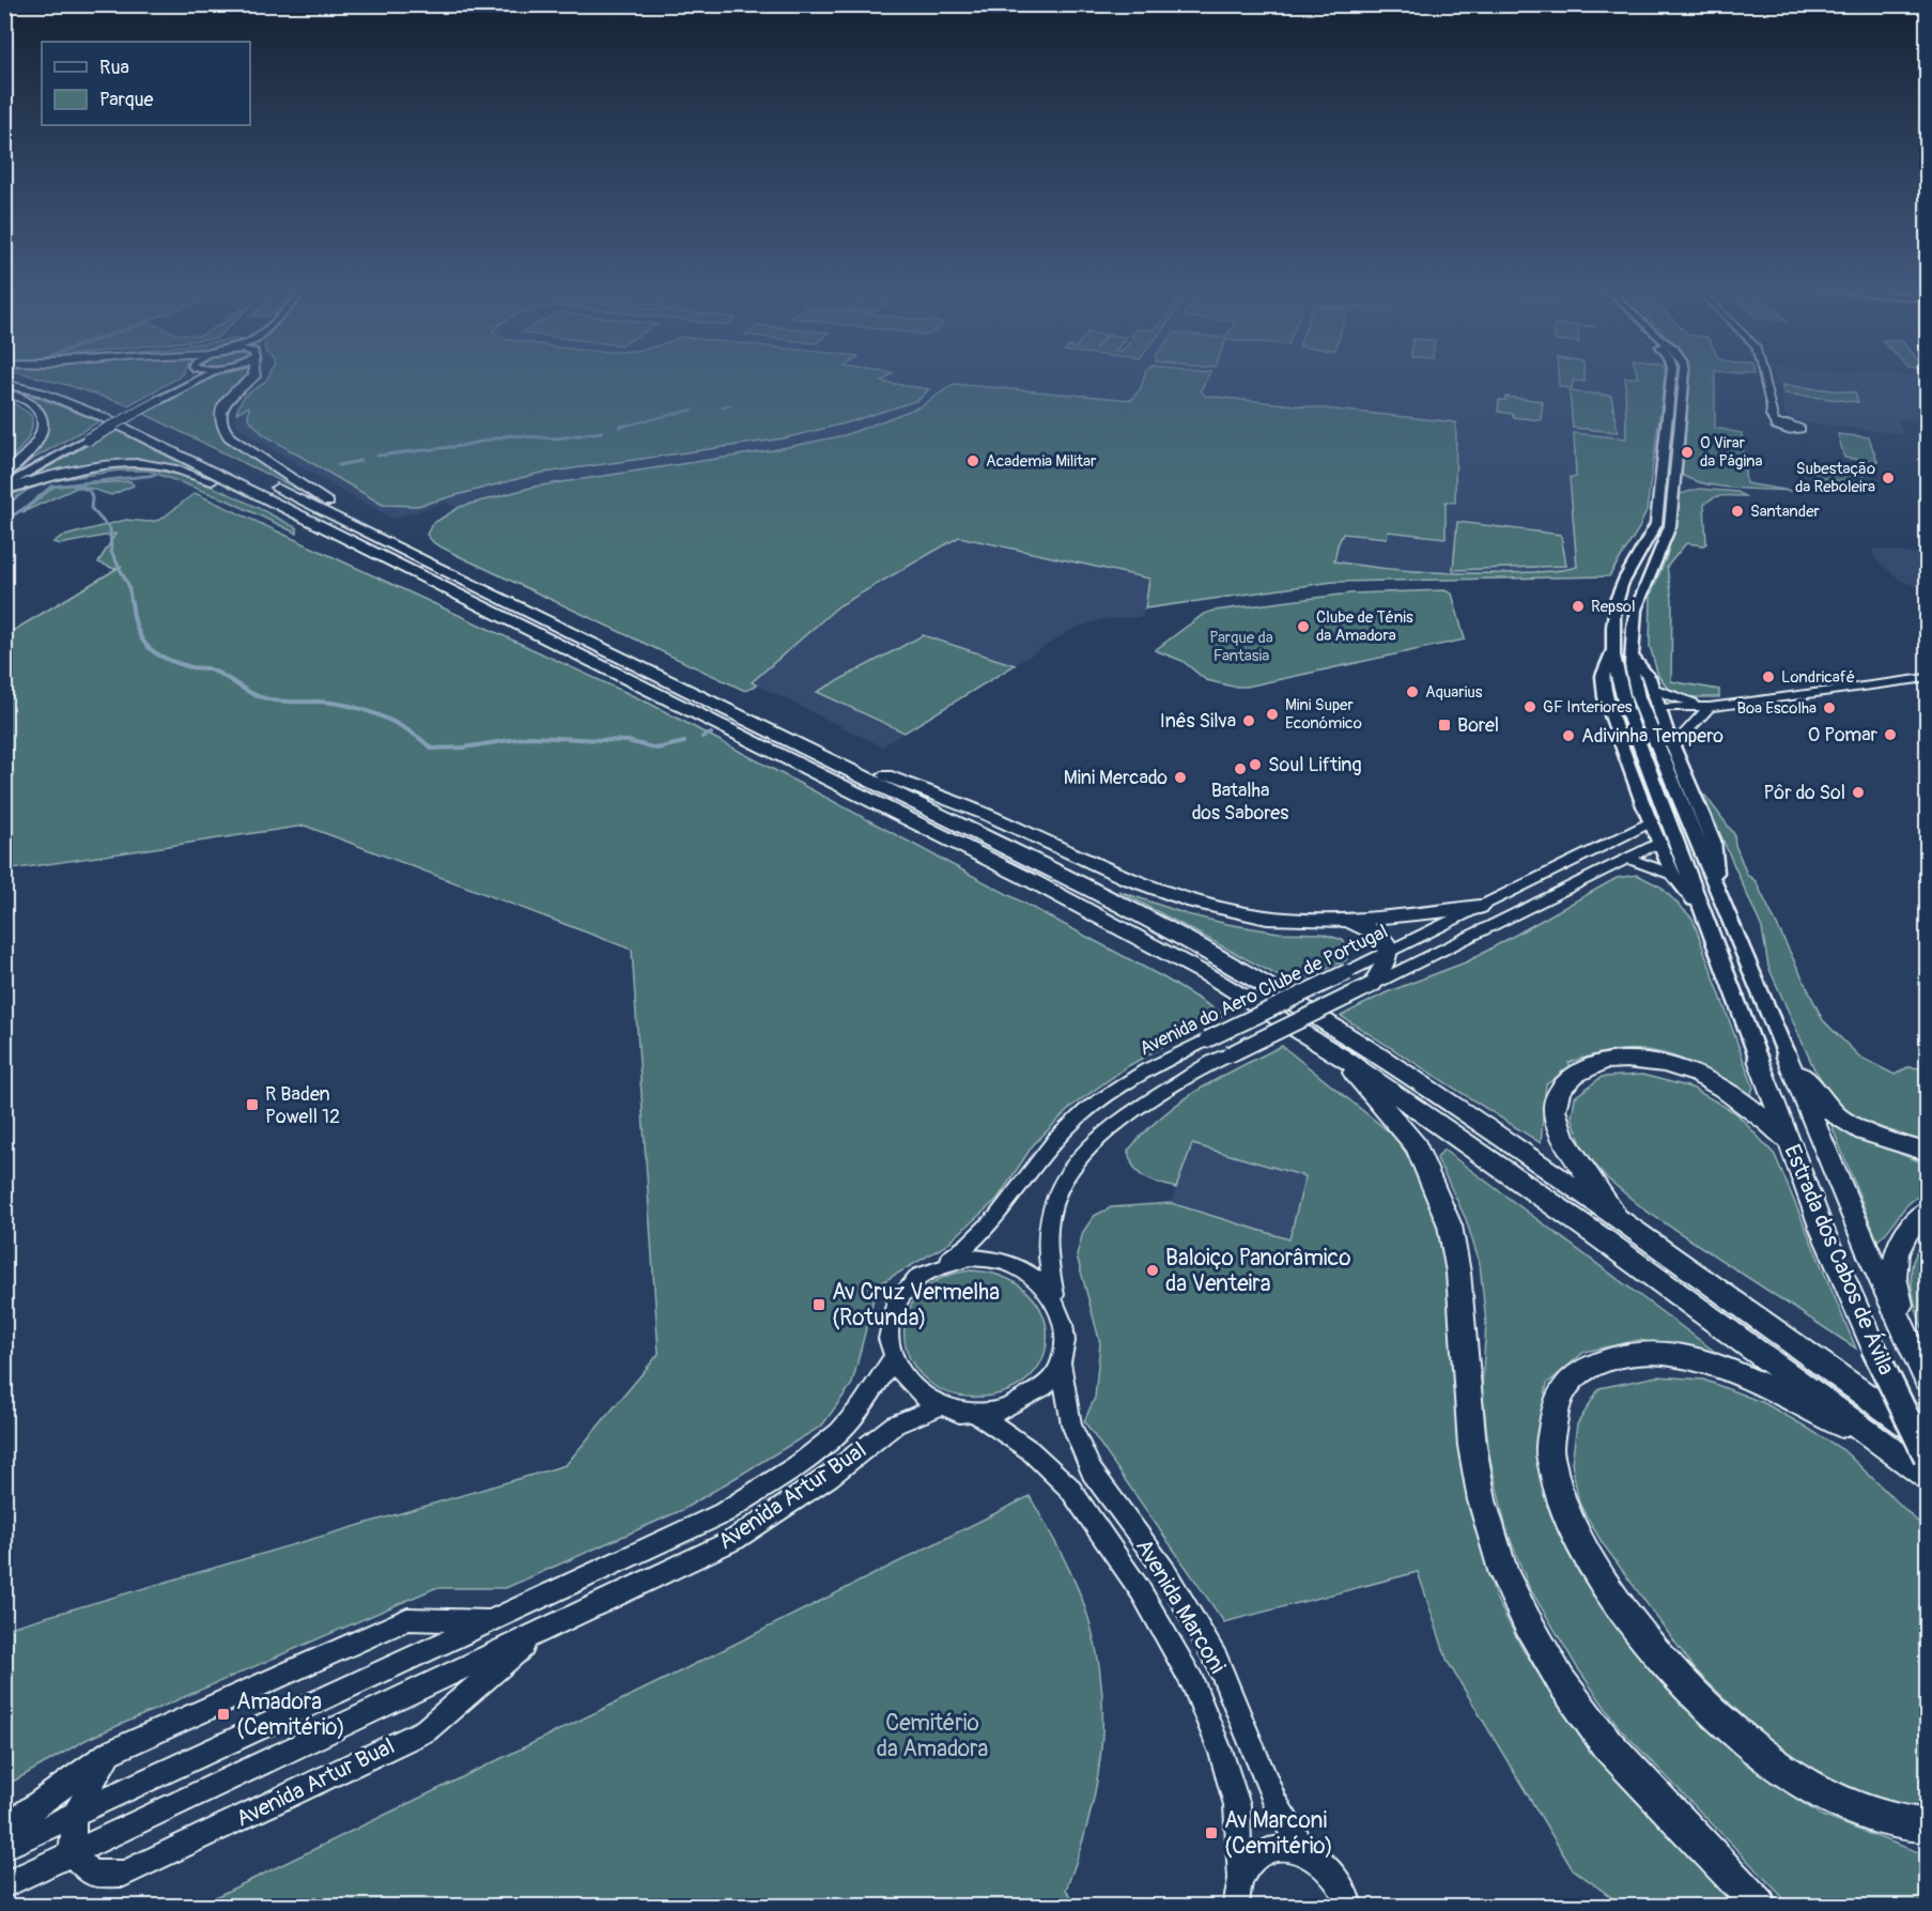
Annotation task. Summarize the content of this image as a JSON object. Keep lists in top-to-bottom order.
{
  "streets": {
    "highway": ["Estrada dos Cabos de Ávila"],
    "street": ["Avenida do Aero Clube de Portugal", "Avenida Artur Bual", "Avenida Marconi"]
  },
  "crossings": [
    ["Avenida do Aero Clube de Portugal", "Avenida Artur Bual"],
    ["Avenida do Aero Clube de Portugal", "Avenida Marconi"],
    ["Avenida Artur Bual", "Avenida Marconi"]
  ],
  "parks": ["Parque da Fantasia", "Cemitério da Amadora"],
  "places": {
    "other": [
      "O Virar da Página",
      "Academia Militar",
      "Subestação da Reboleira",
      "Santander",
      "Repsol",
      "Clube de Ténis da Amadora",
      "Londricafé",
      "Aquarius",
      "GF Interiores",
      "Boa Escolha",
      "Mini Super Económico",
      "Inês Silva",
      "O Pomar",
      "Adivinha Tempero",
      "Soul Lifting",
      "Batalha dos Sabores",
      "Mini Mercado",
      "Pôr do Sol",
      "Baloiço Panorâmico da Venteira"
    ],
    "transit": [
      "Borel",
      "R Baden Powell 12",
      "Av Cruz Vermelha (Rotunda)",
      "Amadora (Cemitério)",
      "Av Marconi (Cemitério)"
    ]
  },
  "legend": ["Rua", "Parque"]
}
